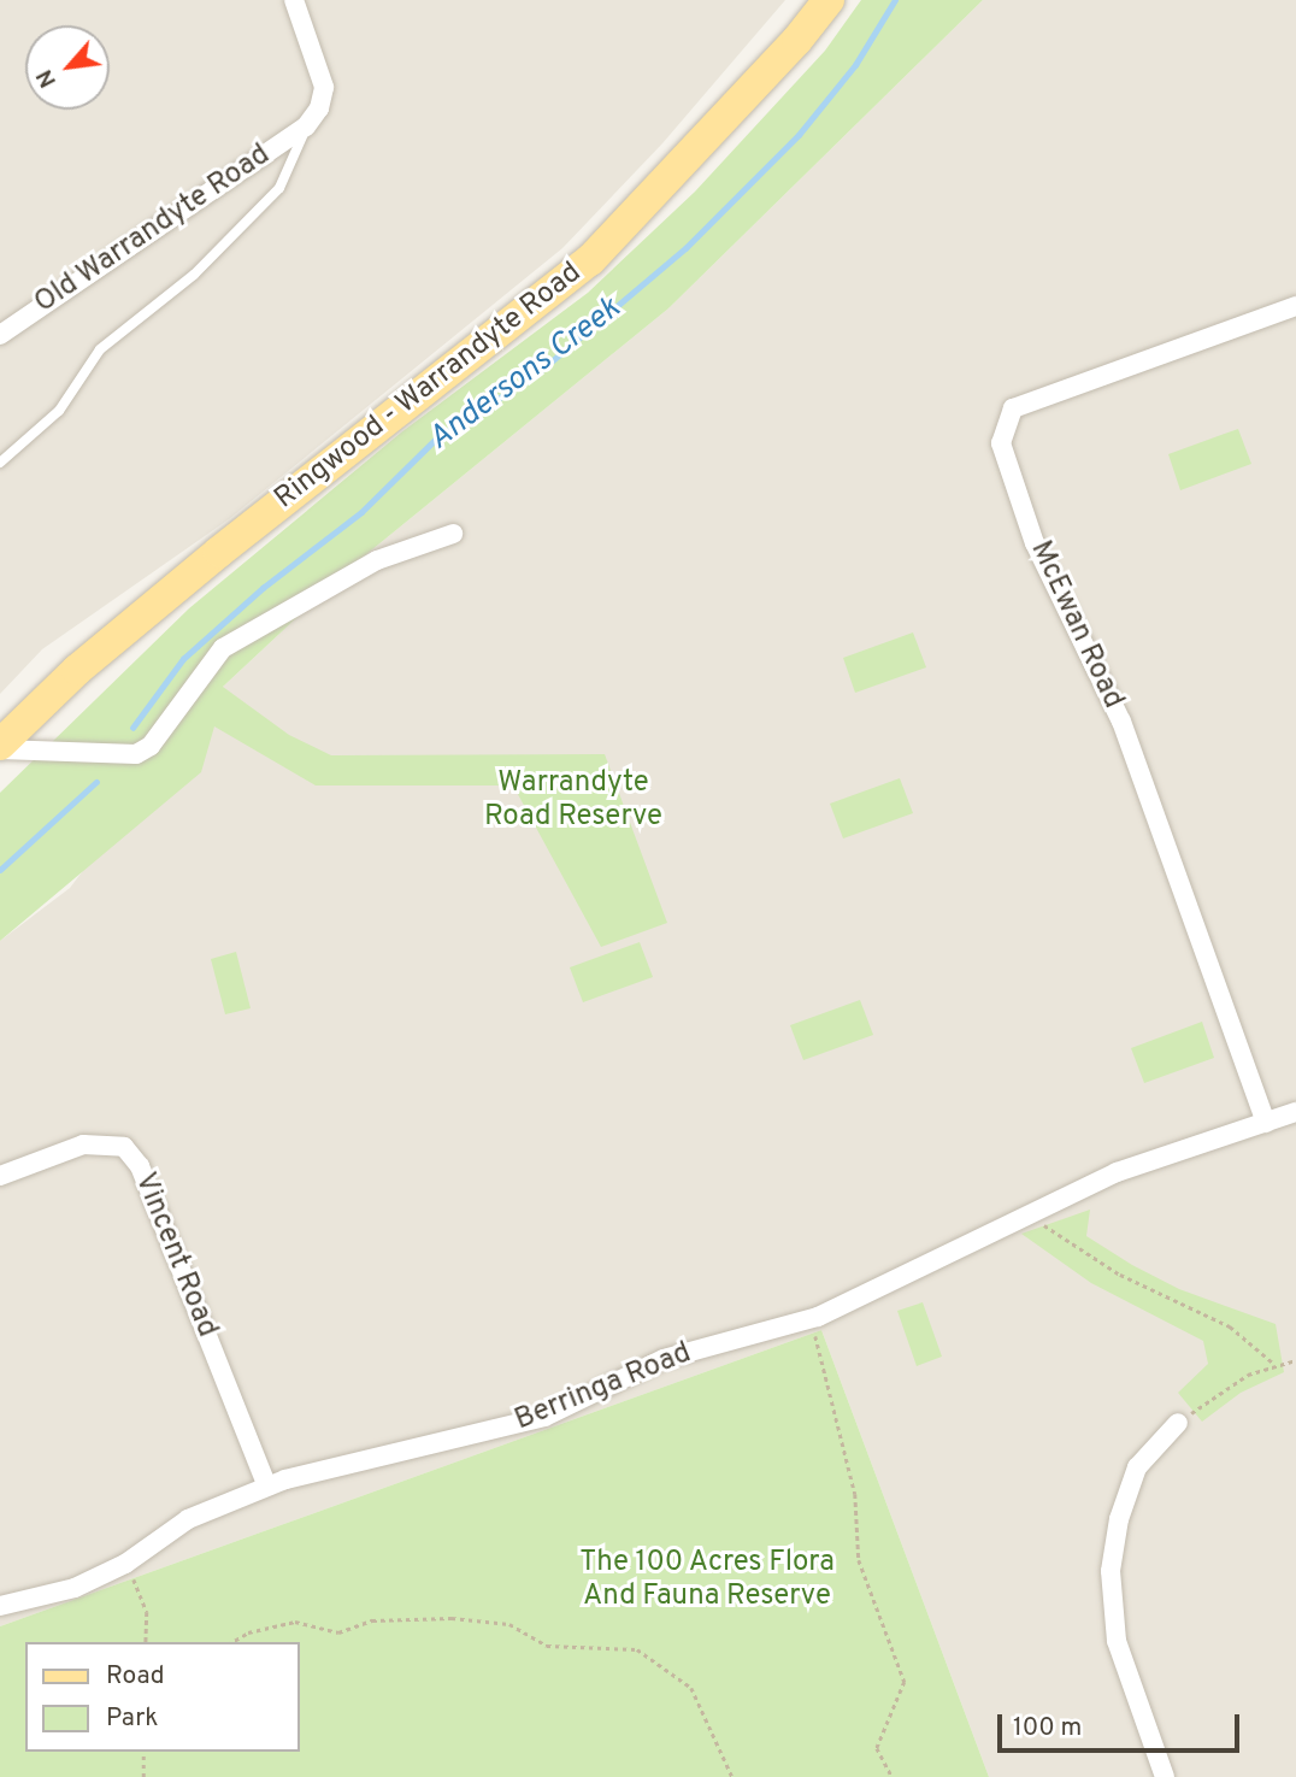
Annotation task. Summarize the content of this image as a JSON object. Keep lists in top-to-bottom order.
{
  "streets": {
    "main road": ["Ringwood - Warrandyte Road"],
    "street": [
      "Old Warrandyte Road",
      "McEwan Road",
      "Vincent Road",
      "Berringa Road"
    ]
  },
  "crossings": [
    ["McEwan Road", "Berringa Road"],
    ["Vincent Road", "Berringa Road"]
  ],
  "water": ["Andersons Creek"],
  "parks": ["Warrandyte Road Reserve", "The 100 Acres Flora And Fauna Reserve"],
  "legend": ["Road", "Park"],
  "scale_bar": "100 m",
  "north": "bottom left"
}
